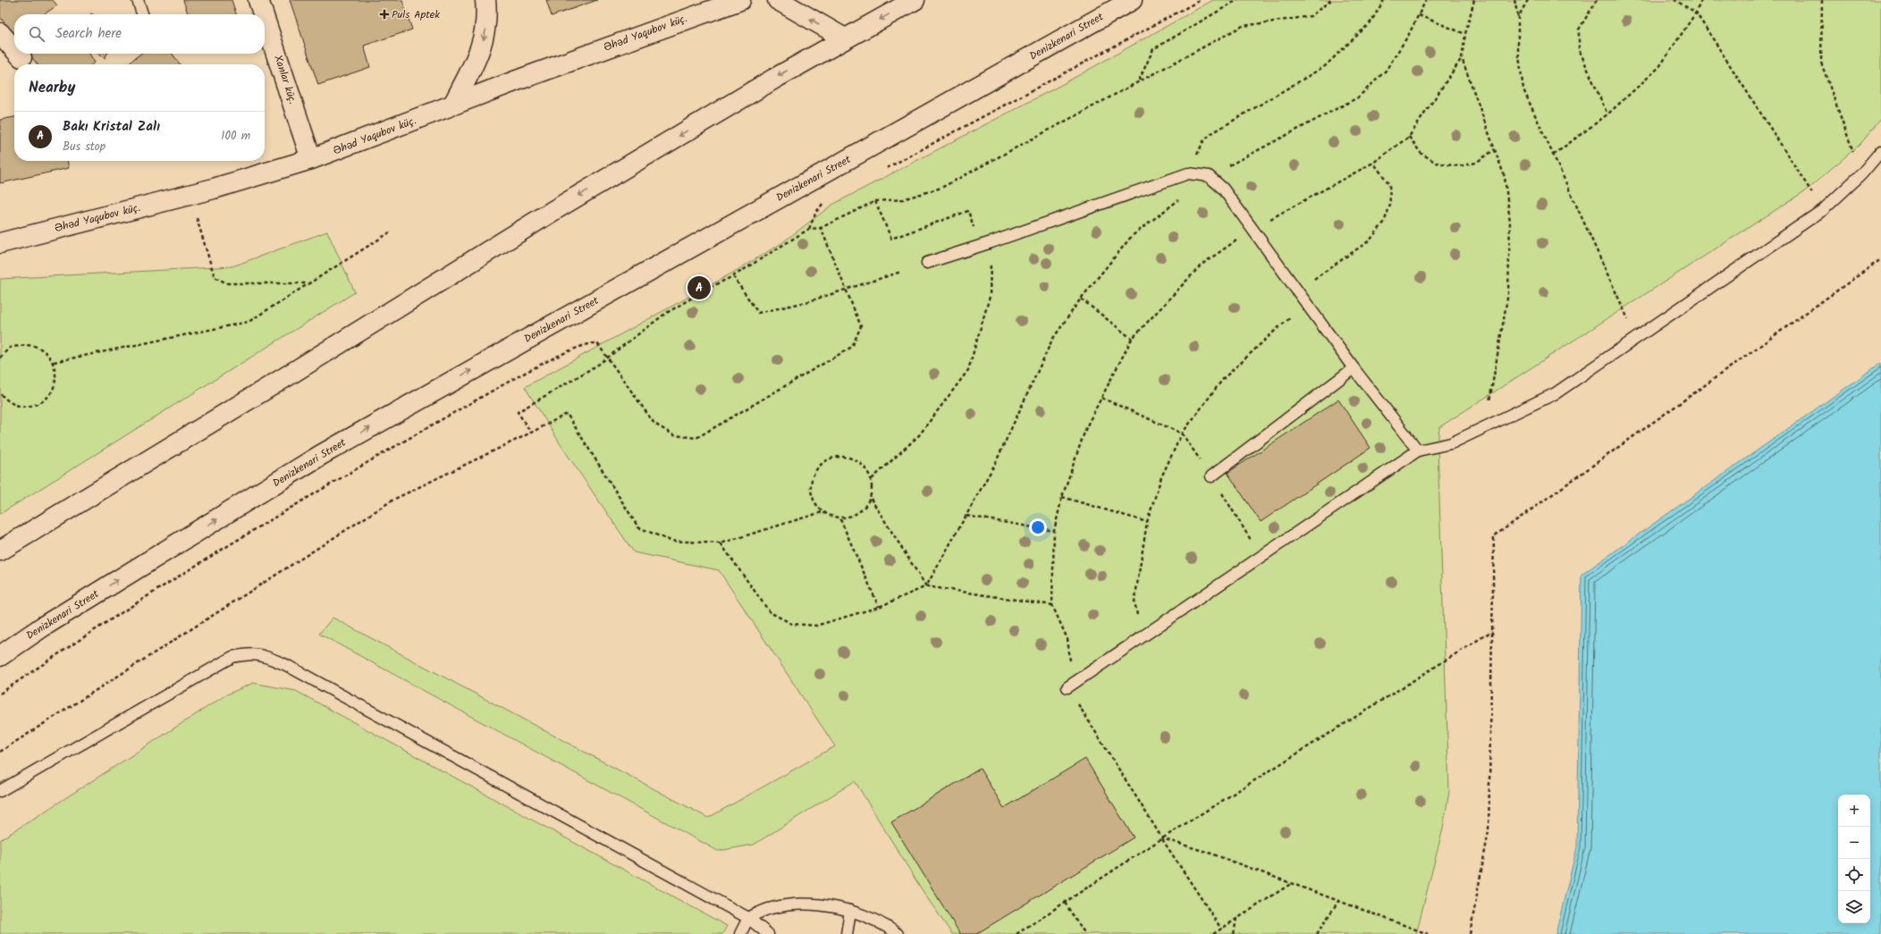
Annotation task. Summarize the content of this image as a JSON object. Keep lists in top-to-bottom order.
{
  "streets": {
    "main road": ["Əhəd Yaqubov küç.", "Denizkenari Street", "Xanlar küç."]
  },
  "crossings": [
    ["Əhəd Yaqubov küç.", "Xanlar küç."]
  ],
  "places": {
    "health": ["Puls Aptek"]
  },
  "page": {
    "search": "Search here",
    "heading": "Nearby",
    "list": [
      {
        "mark": "A",
        "name": "Bakı Kristal Zalı",
        "note": "Bus stop",
        "value": "100 m"
      }
    ],
    "pins": "A",
    "map_buttons": ["+", "−"]
  }
}
